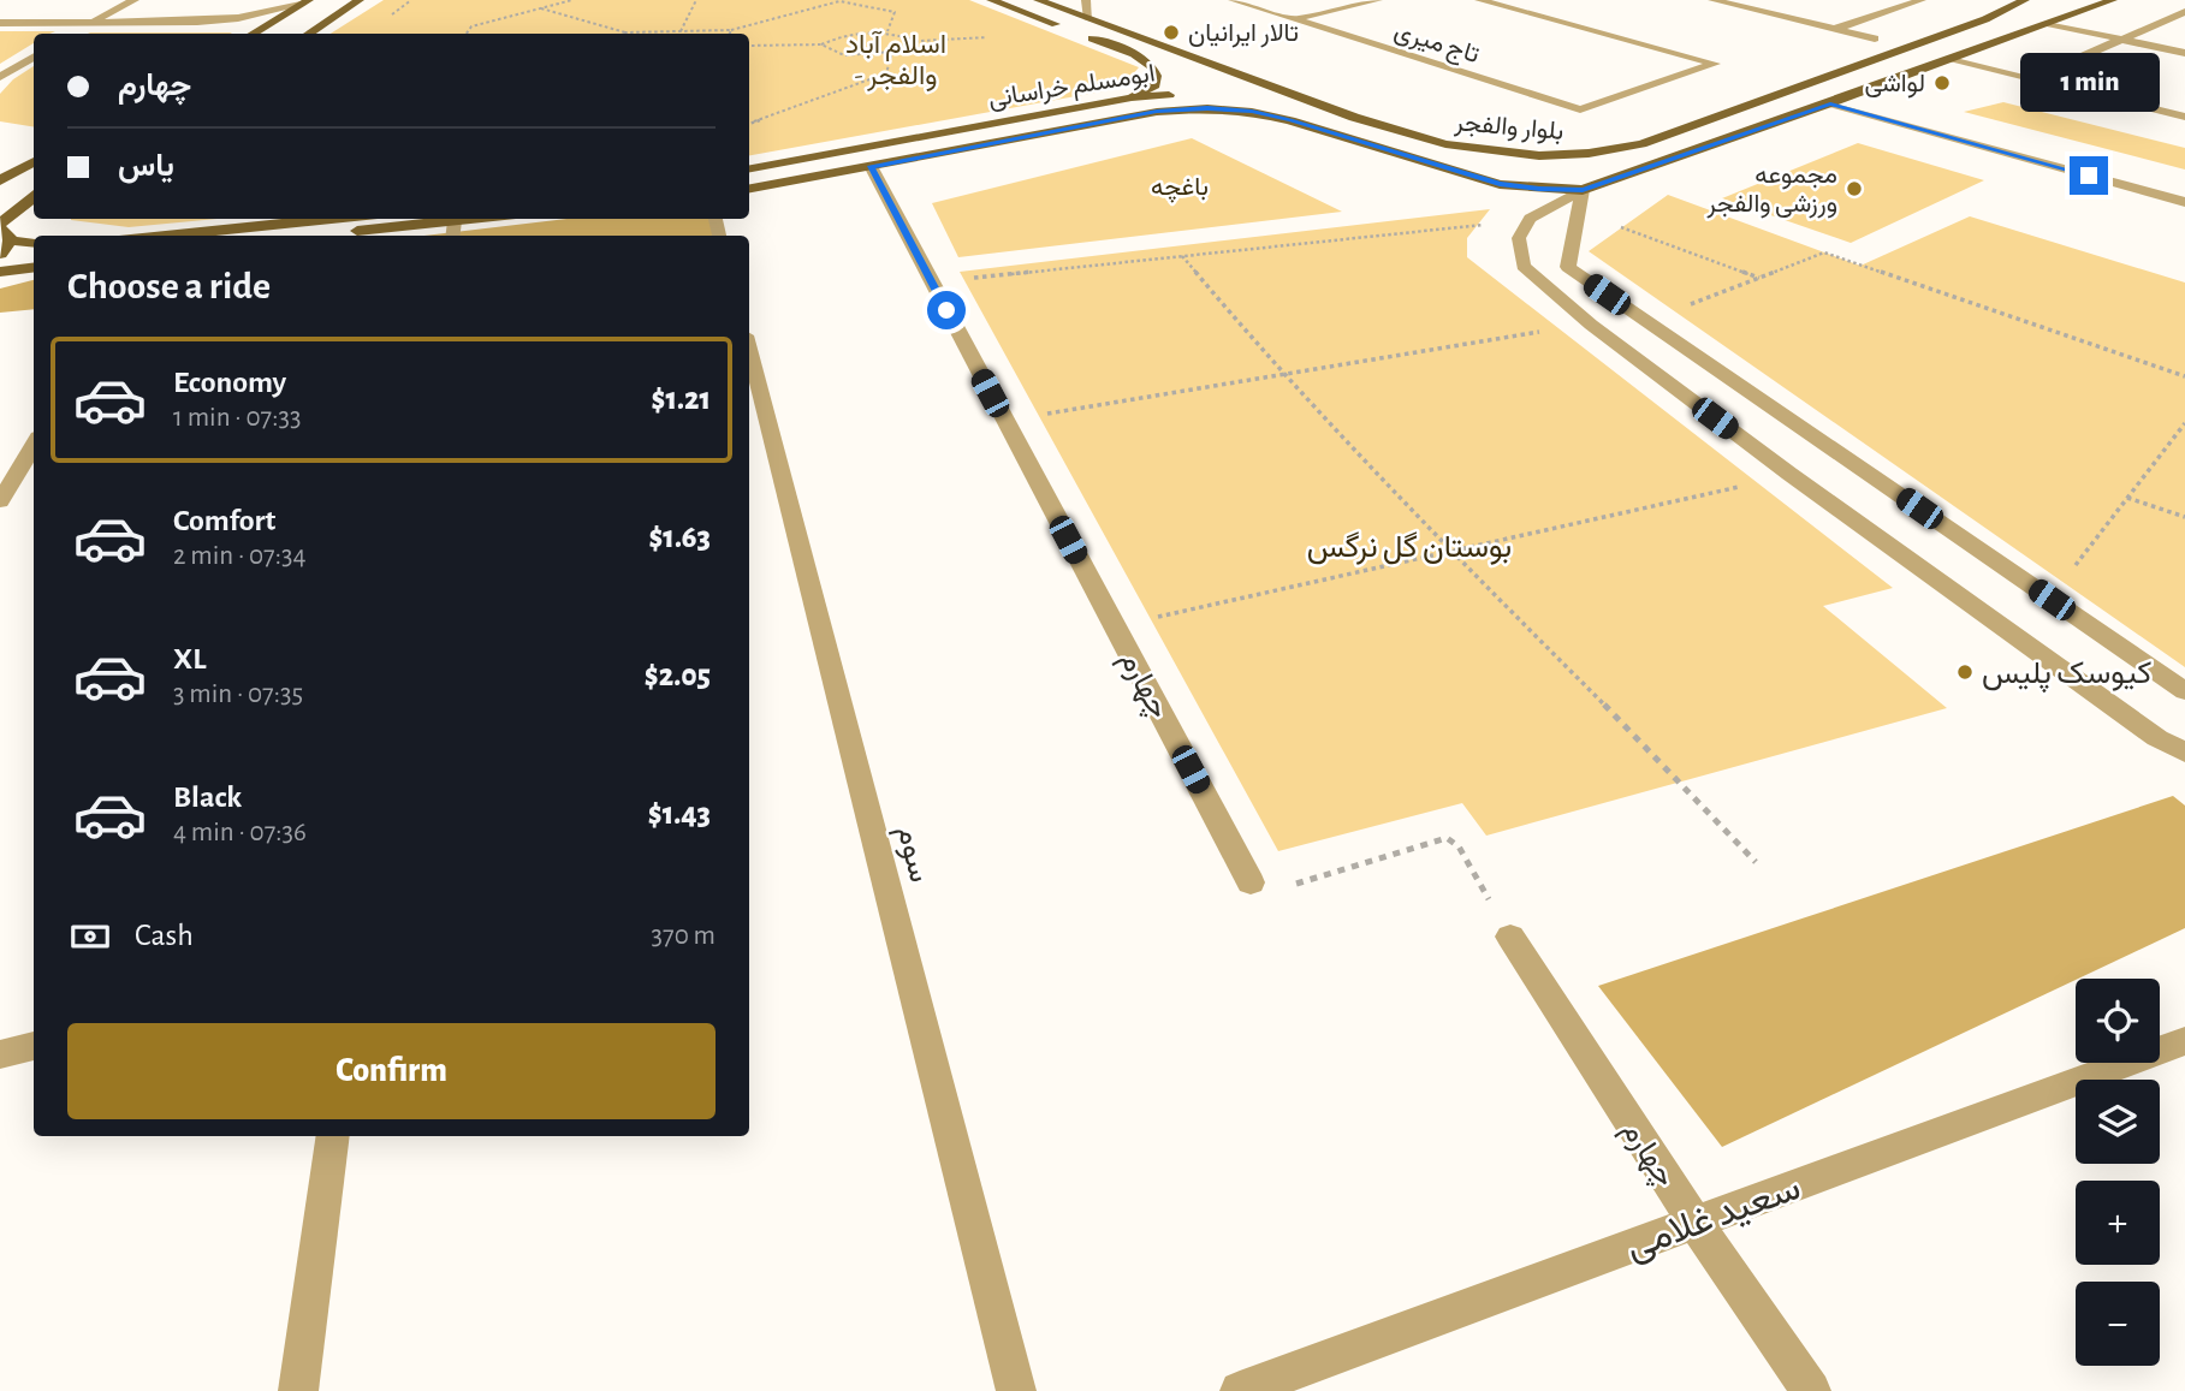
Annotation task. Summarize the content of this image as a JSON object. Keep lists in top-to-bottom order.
{
  "streets": {
    "main road": ["ابومسلم خراسانی", "بلوار والفجر"],
    "street": [
      "تاج میری",
      "چهارم",
      "سوم",
      "سعید غلامی"
    ]
  },
  "crossings": [
    ["ابومسلم خراسانی", "بلوار والفجر"],
    ["ابومسلم خراسانی", "چهارم"],
    ["چهارم", "سعید غلامی"]
  ],
  "districts": ["اسلام آباد - والفجر"],
  "parks": ["باغچه", "بوستان گل نرگس"],
  "places": [
    "تالار ایرانیان",
    "لواشی",
    "مجموعه ورزشی والفجر",
    "کیوسک پلیس"
  ],
  "page": {
    "banner": ["چهارم", "یاس"],
    "bubble": "1 min",
    "heading": "Choose a ride",
    "list": [
      {
        "name": "Economy",
        "note": "1 min · 07:33",
        "value": "$1.21"
      },
      {
        "name": "Comfort",
        "note": "2 min · 07:34",
        "value": "$1.63"
      },
      {
        "name": "XL",
        "note": "3 min · 07:35",
        "value": "$2.05"
      },
      {
        "name": "Black",
        "note": "4 min · 07:36",
        "value": "$1.43"
      }
    ],
    "pay": ["Cash", "370 m"],
    "map_buttons": ["+", "−"],
    "buttons": "Confirm"
  }
}
